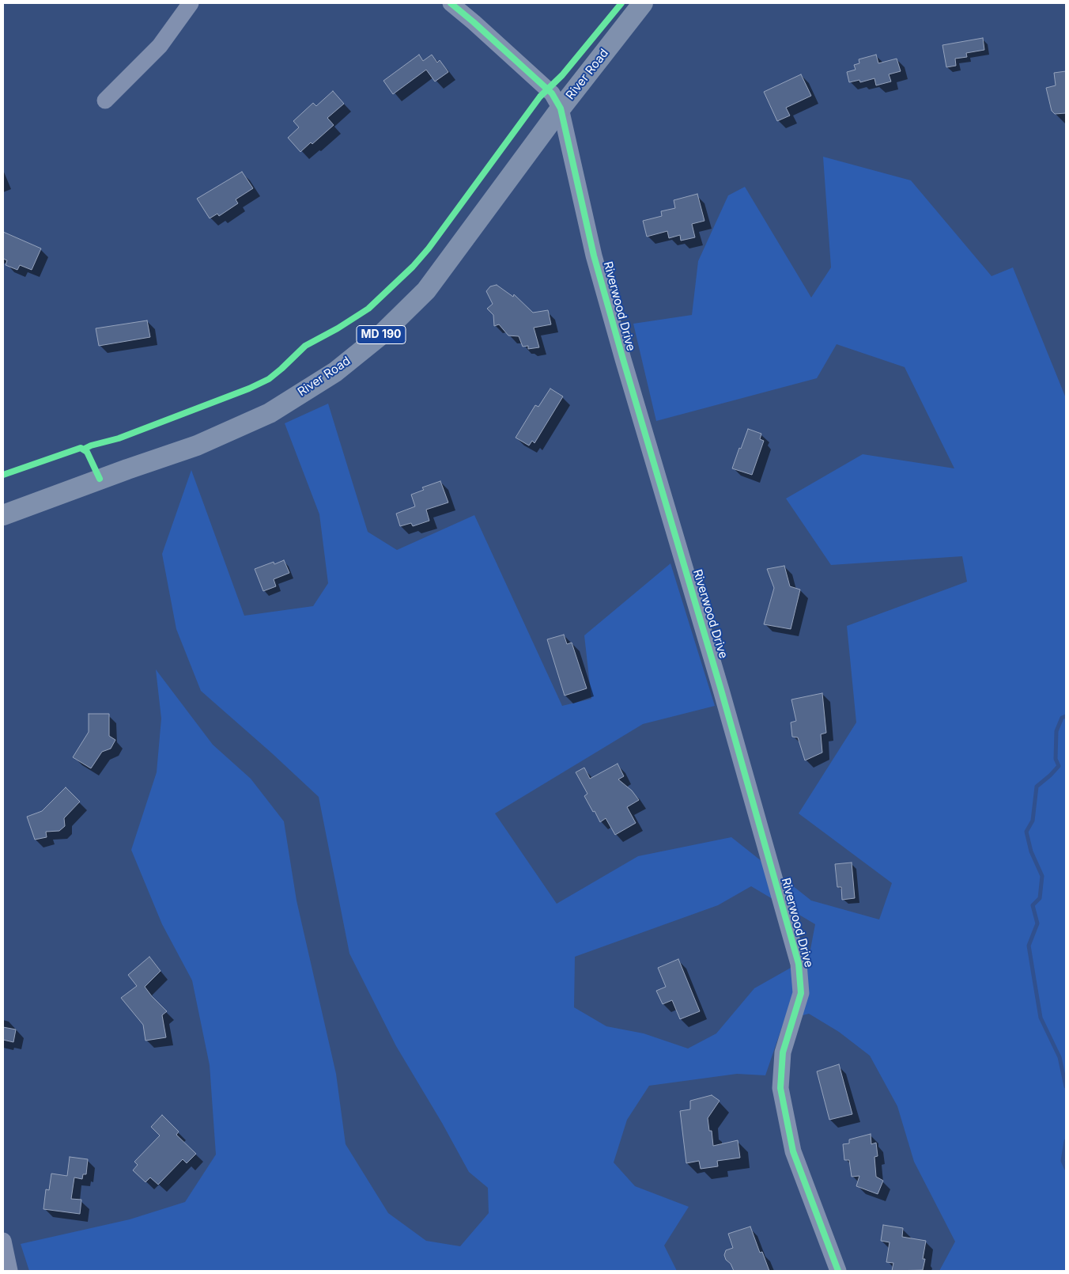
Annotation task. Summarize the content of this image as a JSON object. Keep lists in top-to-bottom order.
{
  "streets": {
    "main road": ["River Road", "MD 190"],
    "street": ["Riverwood Drive"]
  },
  "crossings": [
    ["River Road", "Riverwood Drive"]
  ]
}
